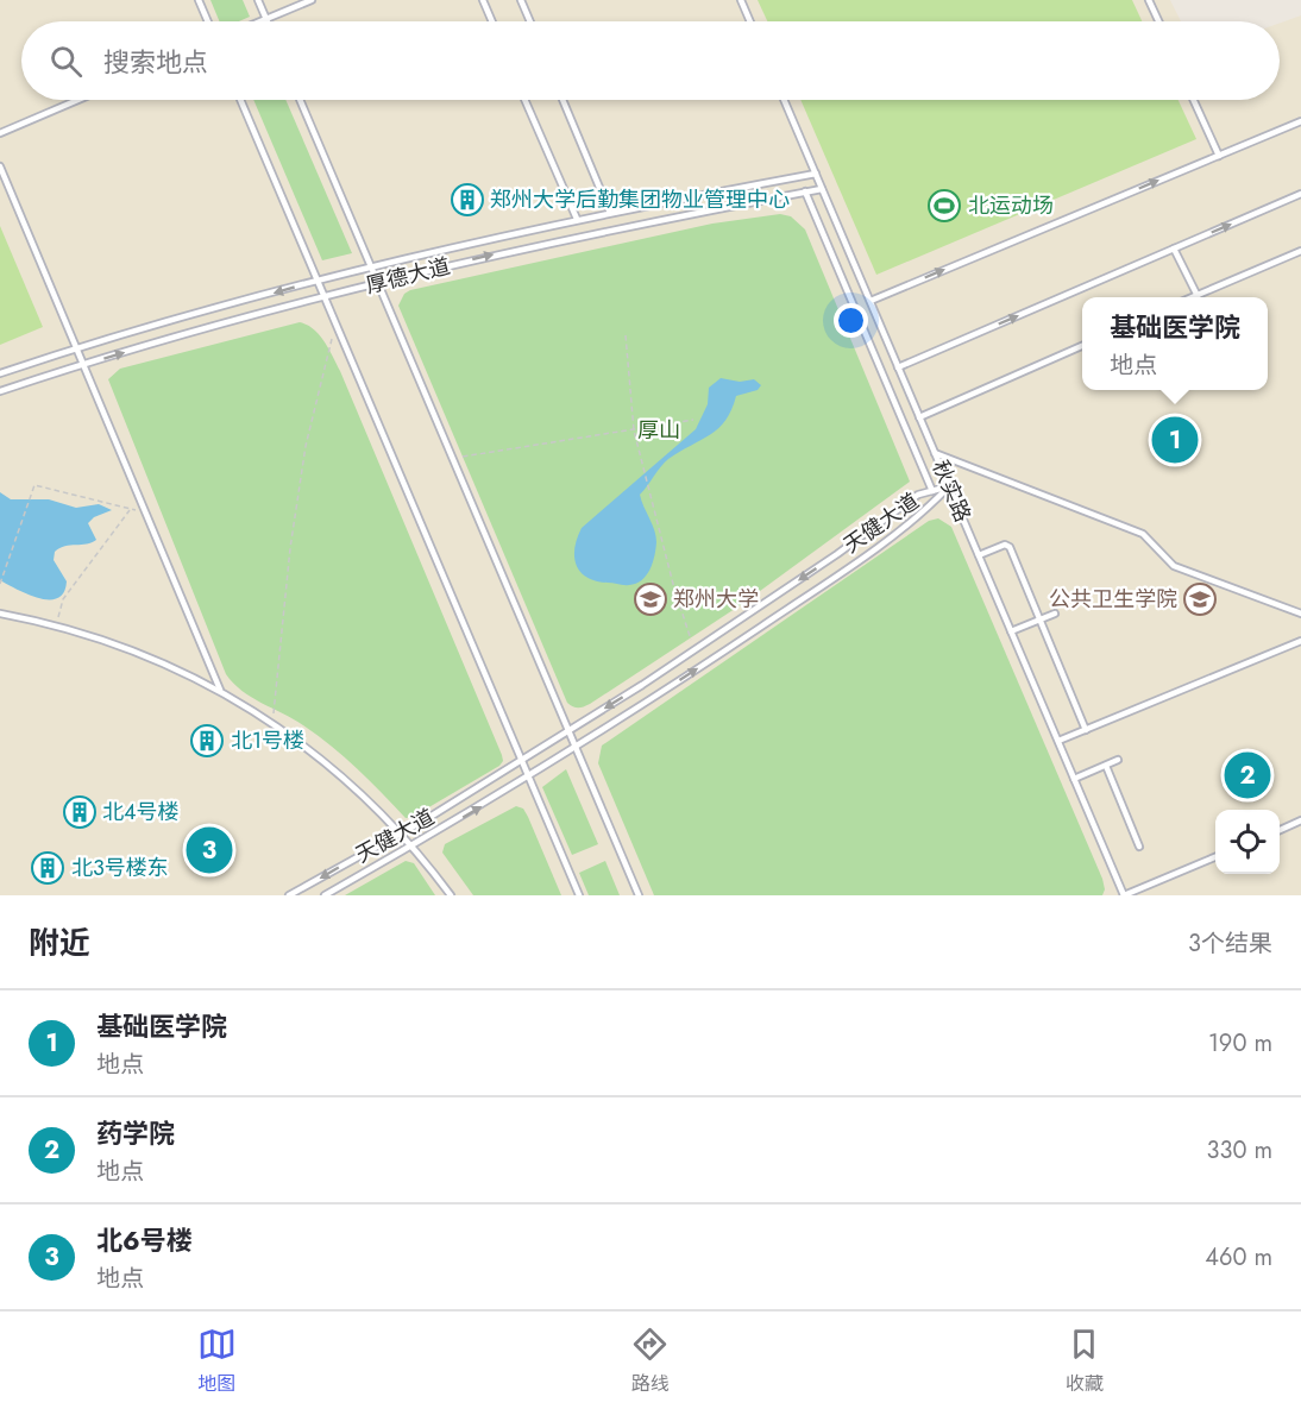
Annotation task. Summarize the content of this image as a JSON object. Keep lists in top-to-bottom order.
{
  "streets": {
    "lane": ["厚德大道", "秋实路", "天健大道"]
  },
  "crossings": [
    ["厚德大道", "秋实路"],
    ["秋实路", "天健大道"]
  ],
  "parks": ["厚山"],
  "places": {
    "building": [
      "郑州大学后勤集团物业管理中心",
      "北1号楼",
      "北4号楼",
      "北3号楼东"
    ],
    "sports": ["北运动场"],
    "school or university": ["郑州大学", "公共卫生学院"]
  },
  "page": {
    "search": "搜索地点",
    "popup": ["基础医学院", "地点"],
    "pins": ["1", "2", "3"],
    "heading": ["附近", "3个结果"],
    "list": [
      {
        "mark": "1",
        "name": "基础医学院",
        "note": "地点",
        "value": "190 m"
      },
      {
        "mark": "2",
        "name": "药学院",
        "note": "地点",
        "value": "330 m"
      },
      {
        "mark": "3",
        "name": "北6号楼",
        "note": "地点",
        "value": "460 m"
      }
    ],
    "nav": ["地图", "路线", "收藏"]
  }
}
